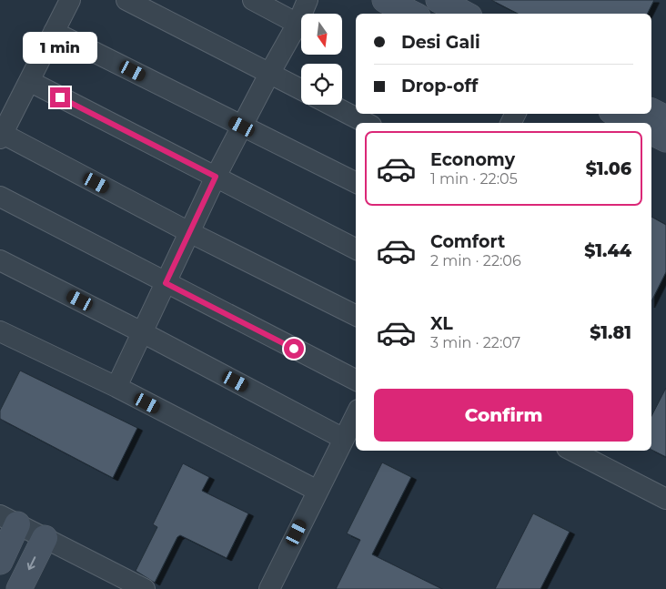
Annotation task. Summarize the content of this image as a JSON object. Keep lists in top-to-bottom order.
{
  "north": "bottom",
  "page": {
    "banner": ["Desi Gali", "Drop-off"],
    "bubble": "1 min",
    "list": [
      {
        "name": "Economy",
        "note": "1 min · 22:05",
        "value": "$1.06"
      },
      {
        "name": "Comfort",
        "note": "2 min · 22:06",
        "value": "$1.44"
      },
      {
        "name": "XL",
        "note": "3 min · 22:07",
        "value": "$1.81"
      }
    ],
    "buttons": "Confirm"
  }
}
